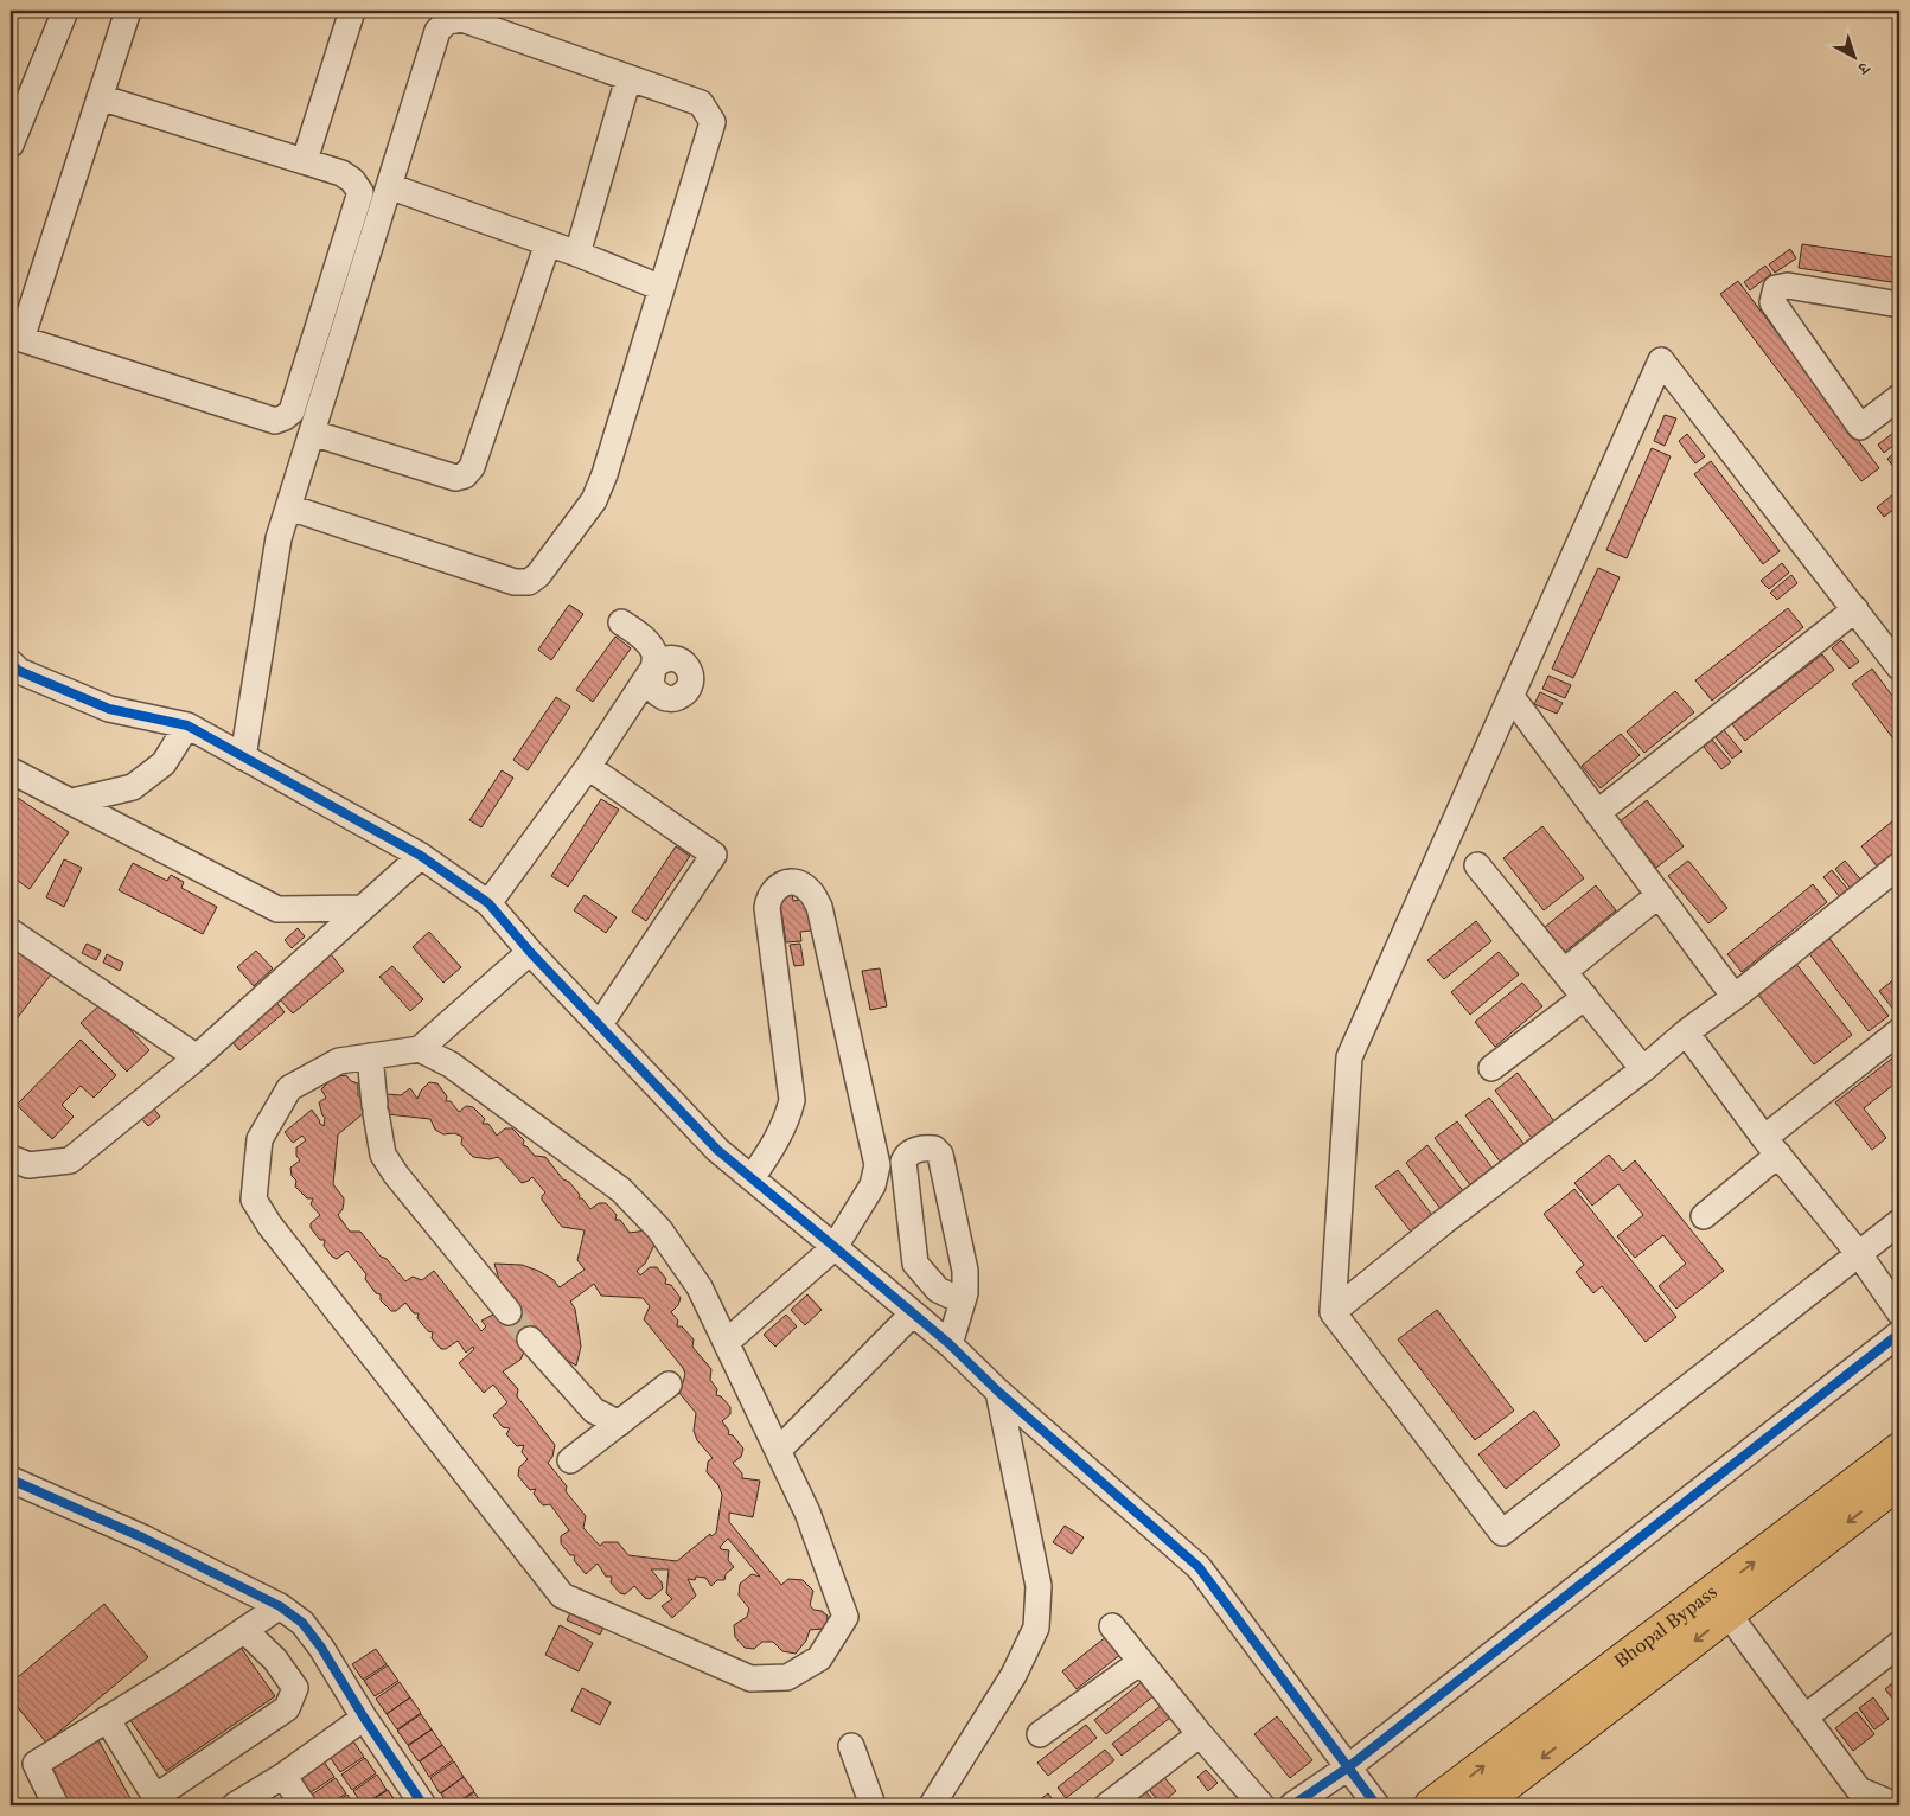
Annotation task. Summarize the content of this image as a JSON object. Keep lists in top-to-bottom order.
{
  "streets": {
    "main road": ["Bhopal Bypass"]
  },
  "north": "bottom right"
}
